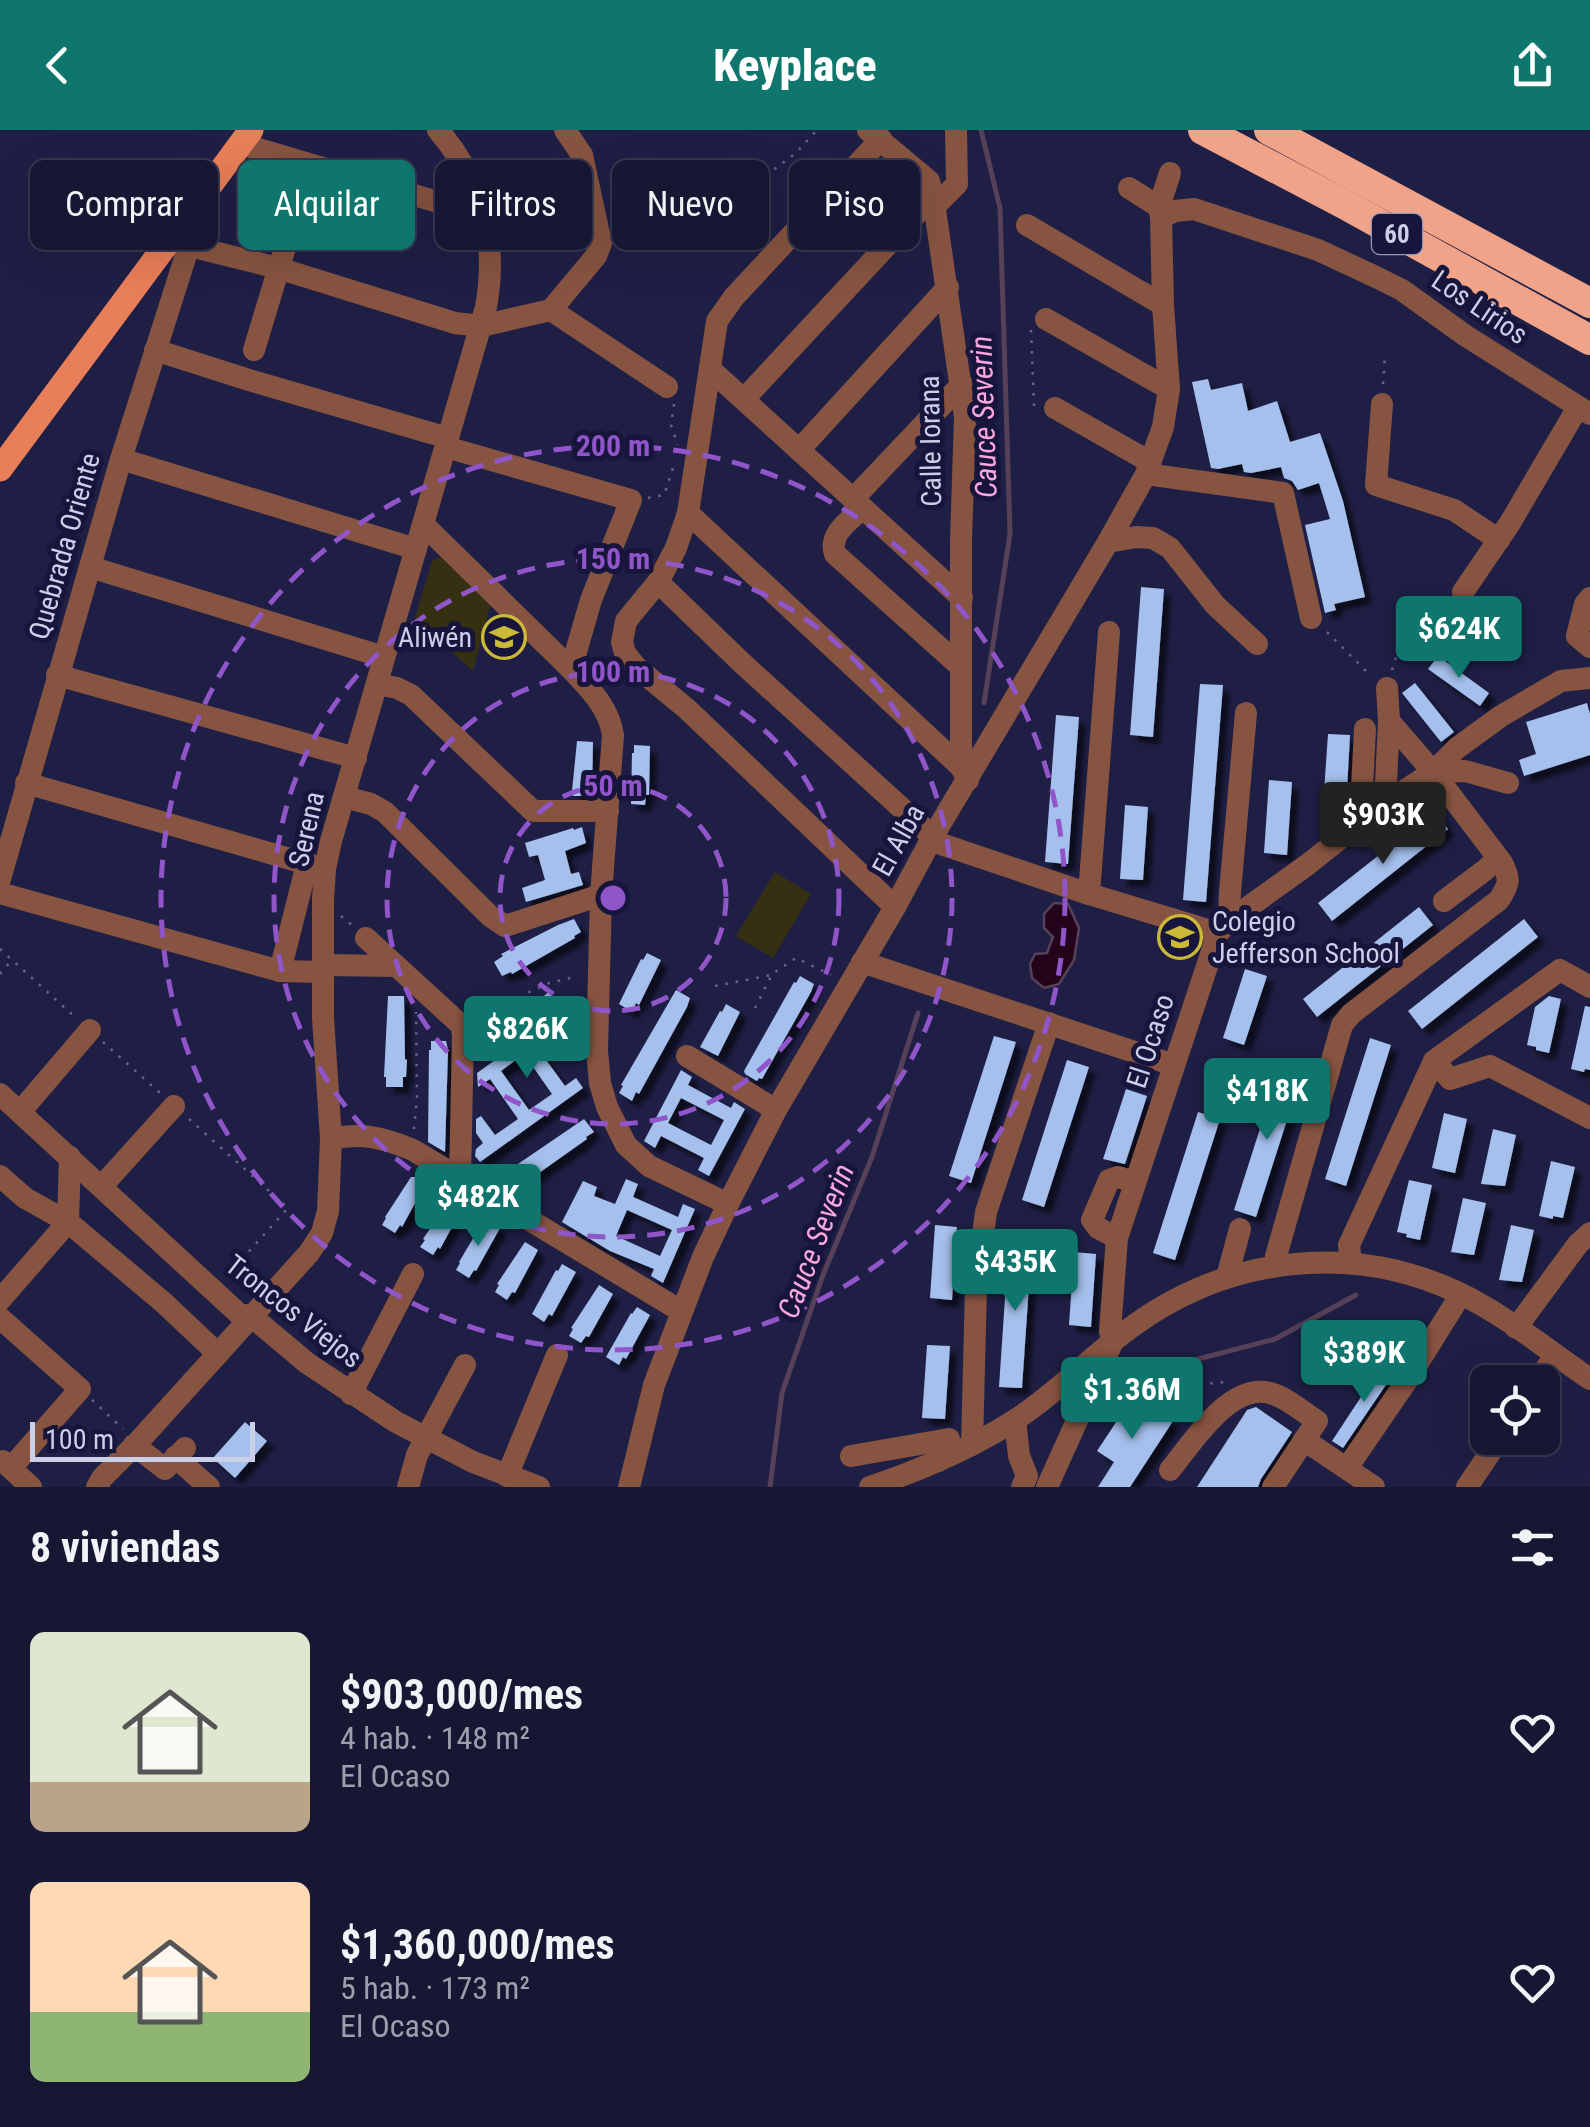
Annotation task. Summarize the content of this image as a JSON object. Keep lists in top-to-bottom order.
{
  "streets": {
    "highway": ["60"],
    "street": [
      "Los Lirios",
      "Calle Iorana",
      "Quebrada Oriente",
      "Serena",
      "El Alba",
      "El Ocaso",
      "Troncos Viejos"
    ]
  },
  "crossings": [
    ["Los Lirios", "El Alba"],
    ["Calle Iorana", "El Alba"],
    ["Serena", "Troncos Viejos"]
  ],
  "water": ["Cauce Severin"],
  "places": {
    "school or university": ["Aliwén", "Colegio Jefferson School"]
  },
  "scale_bar": "100 m",
  "page": {
    "header": "Keyplace",
    "chip": [
      "Comprar",
      "Alquilar",
      "Filtros",
      "Nuevo",
      "Piso"
    ],
    "price": [
      "$624K",
      "$903K",
      "$826K",
      "$418K",
      "$482K",
      "$435K",
      "$389K",
      "$1.36M"
    ],
    "scale": "100 m",
    "heading": "8 viviendas",
    "list": [
      {
        "name": "$903,000/mes",
        "note": "4 hab. · 148 m² · El Ocaso"
      },
      {
        "name": "$1,360,000/mes",
        "note": "5 hab. · 173 m² · El Ocaso"
      }
    ]
  },
  "rings": [
    "200 m",
    "150 m",
    "100 m",
    "50 m"
  ]
}
